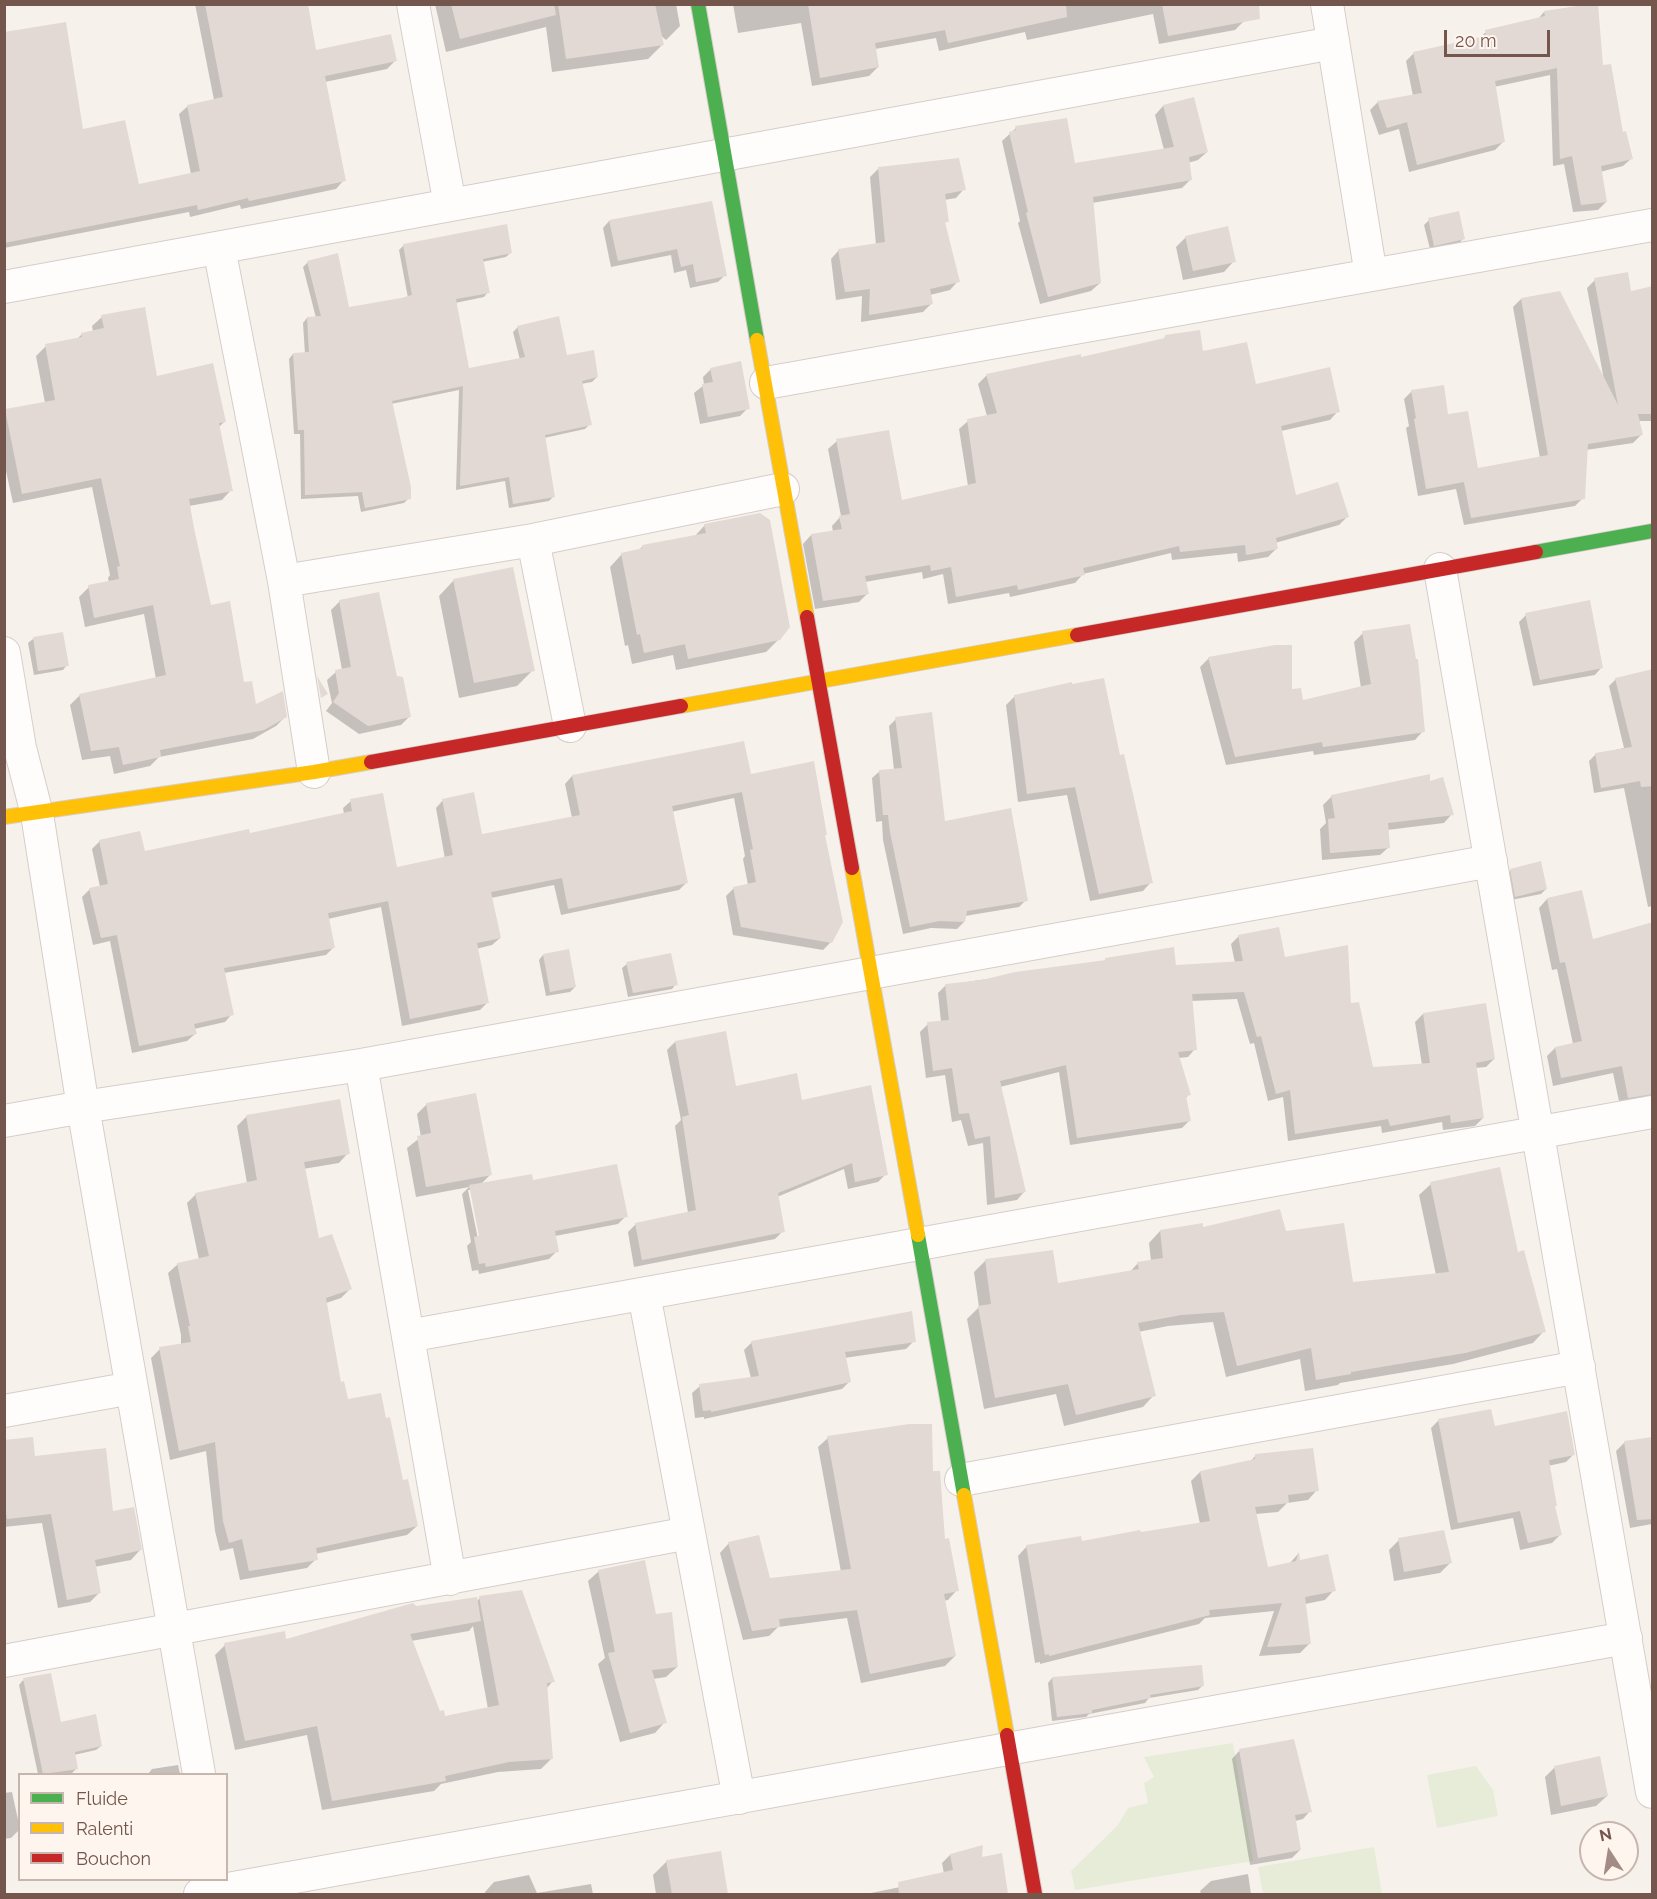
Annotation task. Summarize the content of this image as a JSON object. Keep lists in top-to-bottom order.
{
  "legend": ["Fluide", "Ralenti", "Bouchon"],
  "scale_bar": "20 m",
  "north": "top"
}
